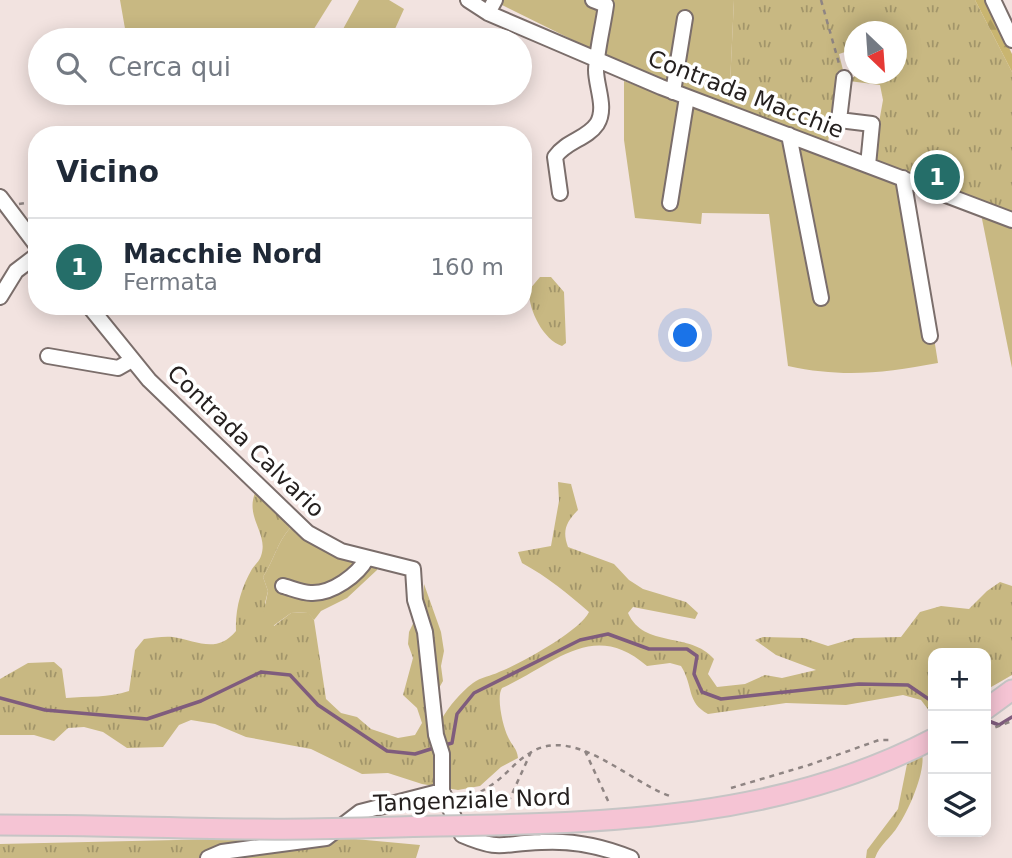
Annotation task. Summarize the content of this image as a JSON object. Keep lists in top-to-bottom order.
{
  "streets": {
    "main road": ["Tangenziale Nord"],
    "street": ["Contrada Macchie", "Contrada Calvario"]
  },
  "north": "bottom right",
  "page": {
    "search": "Cerca qui",
    "heading": "Vicino",
    "pins": "1",
    "list": [
      {
        "mark": "1",
        "name": "Macchie Nord",
        "note": "Fermata",
        "value": "160 m"
      }
    ],
    "map_buttons": ["+", "−"]
  }
}
